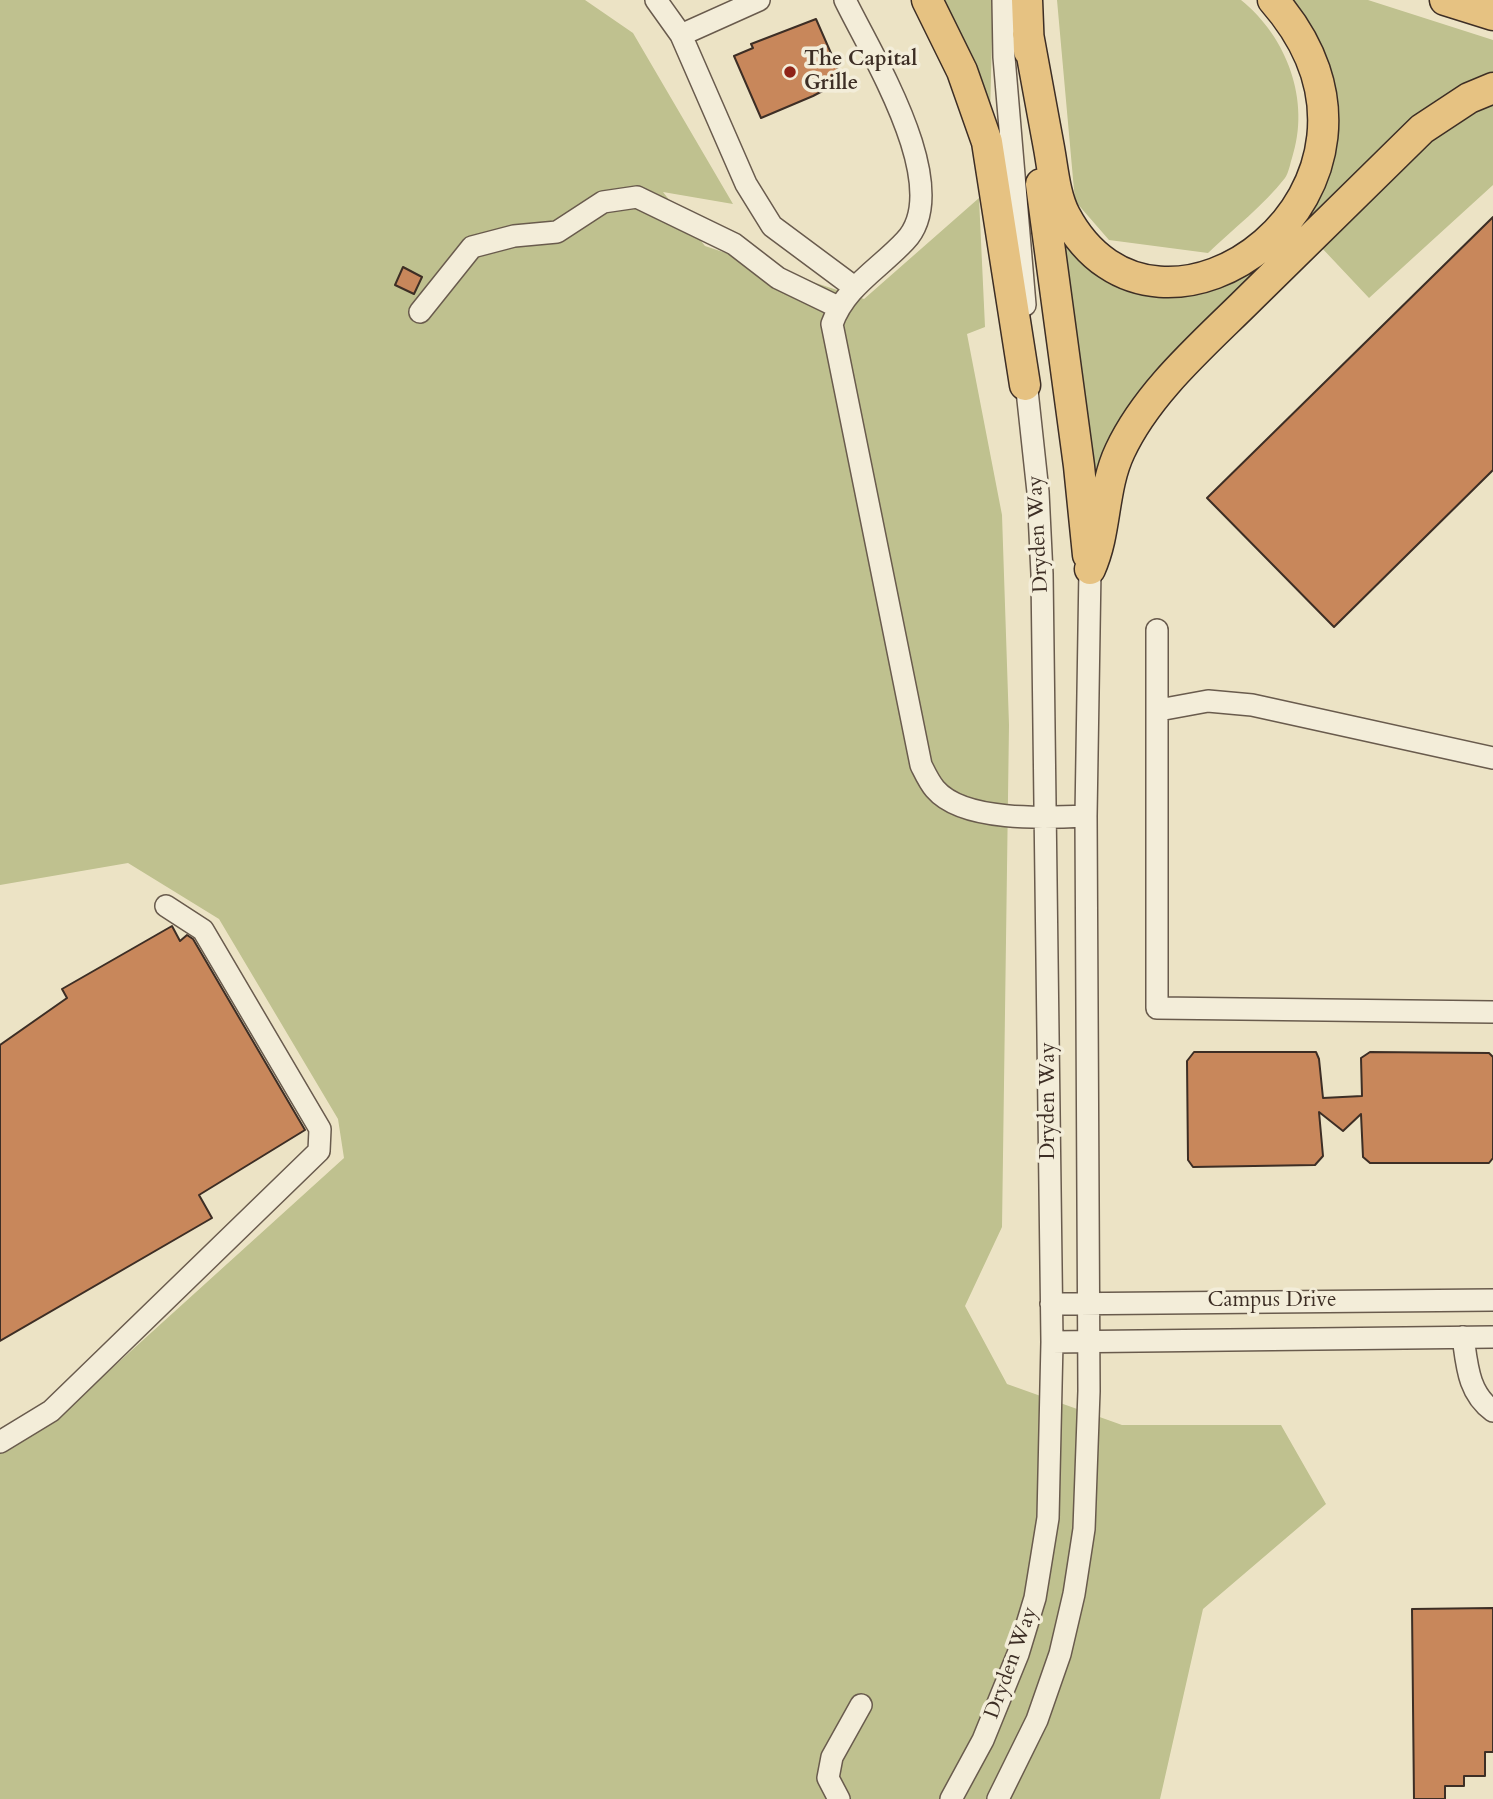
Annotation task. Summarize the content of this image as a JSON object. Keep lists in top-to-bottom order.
{
  "streets": {
    "street": ["Dryden Way", "Campus Drive"]
  },
  "crossings": [
    ["Dryden Way", "Campus Drive"]
  ],
  "places": ["The Capital Grille"]
}
